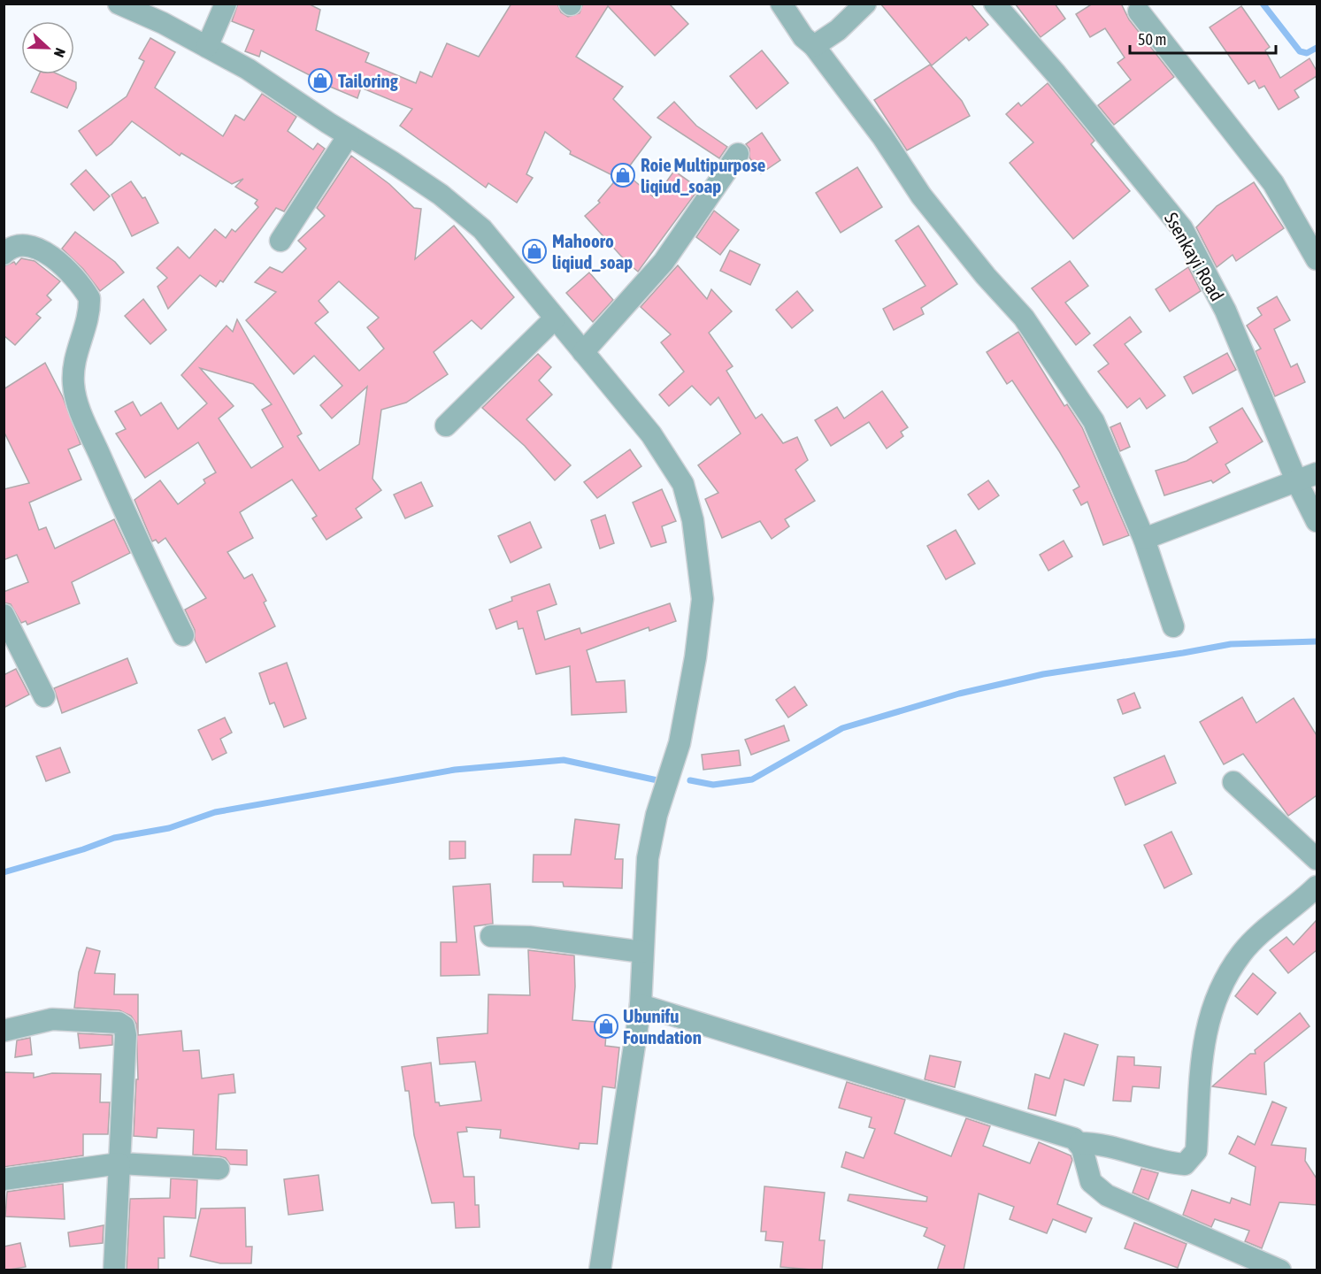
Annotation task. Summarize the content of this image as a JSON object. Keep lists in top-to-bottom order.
{
  "streets": {
    "street": ["Ssenkayi Road"]
  },
  "places": {
    "shop": [
      "Tailoring",
      "Roie Multipurpose liqiud_soap",
      "Mahooro liqiud_soap",
      "Ubunifu Foundation"
    ]
  },
  "scale_bar": "50 m",
  "north": "right"
}
